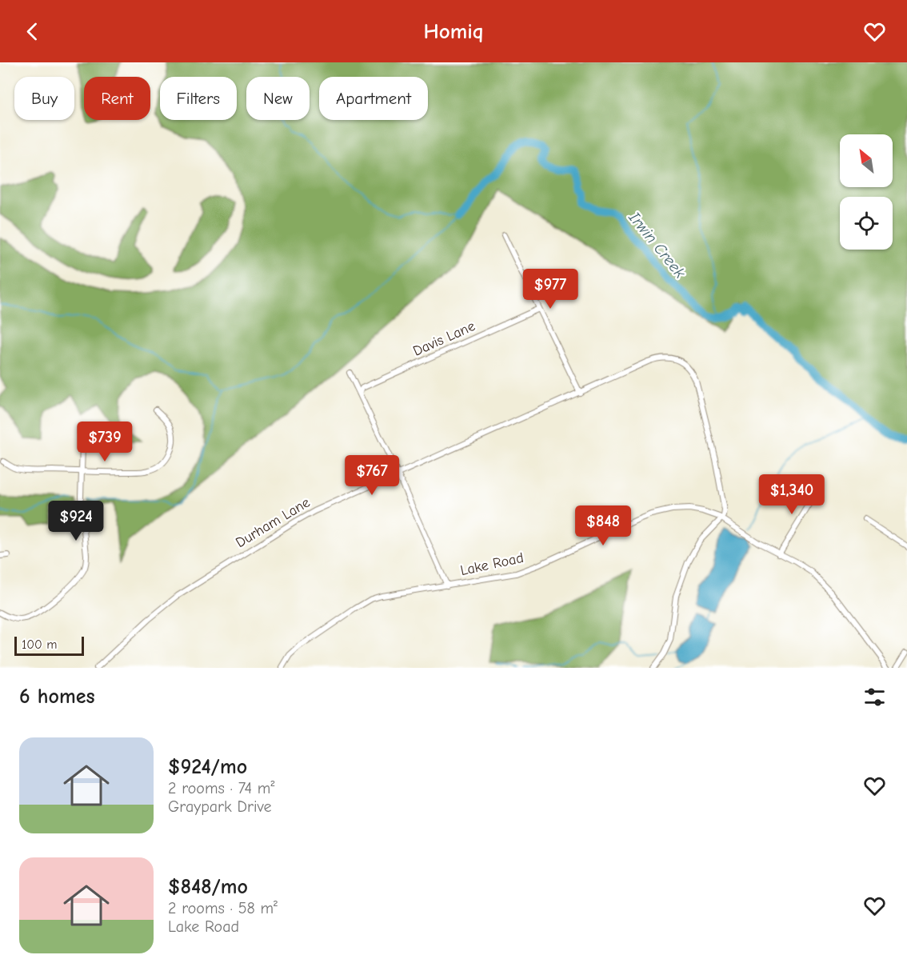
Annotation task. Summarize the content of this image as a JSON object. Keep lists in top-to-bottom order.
{
  "streets": {
    "street": ["Davis Lane", "Durham Lane", "Lake Road"]
  },
  "crossings": [
    ["Durham Lane", "Lake Road"]
  ],
  "water": ["Irwin Creek"],
  "scale_bar": "100 m",
  "north": "top left",
  "page": {
    "header": "Homiq",
    "chip": [
      "Buy",
      "Rent",
      "Filters",
      "New",
      "Apartment"
    ],
    "price": [
      "$977",
      "$739",
      "$767",
      "$1,340",
      "$924",
      "$848"
    ],
    "scale": "100 m",
    "heading": "6 homes",
    "list": [
      {
        "name": "$924/mo",
        "note": "2 rooms · 74 m² · Graypark Drive"
      },
      {
        "name": "$848/mo",
        "note": "2 rooms · 58 m² · Lake Road"
      }
    ]
  }
}
